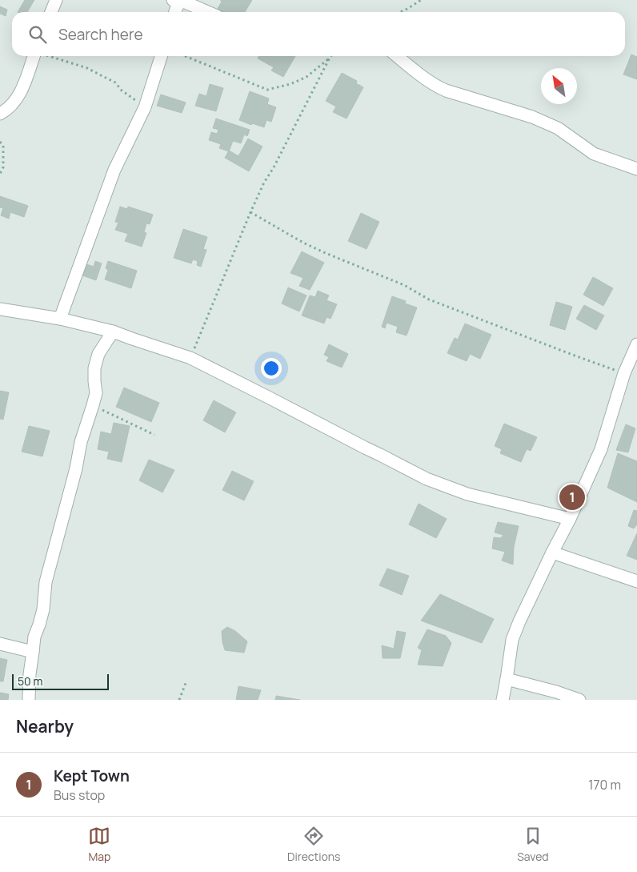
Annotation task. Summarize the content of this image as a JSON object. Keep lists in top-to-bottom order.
{
  "scale_bar": "50 m",
  "north": "top left",
  "page": {
    "search": "Search here",
    "pins": "1",
    "scale": "50 m",
    "heading": "Nearby",
    "list": [
      {
        "mark": "1",
        "name": "Kept Town",
        "note": "Bus stop",
        "value": "170 m"
      }
    ],
    "nav": ["Map", "Directions", "Saved"]
  }
}
